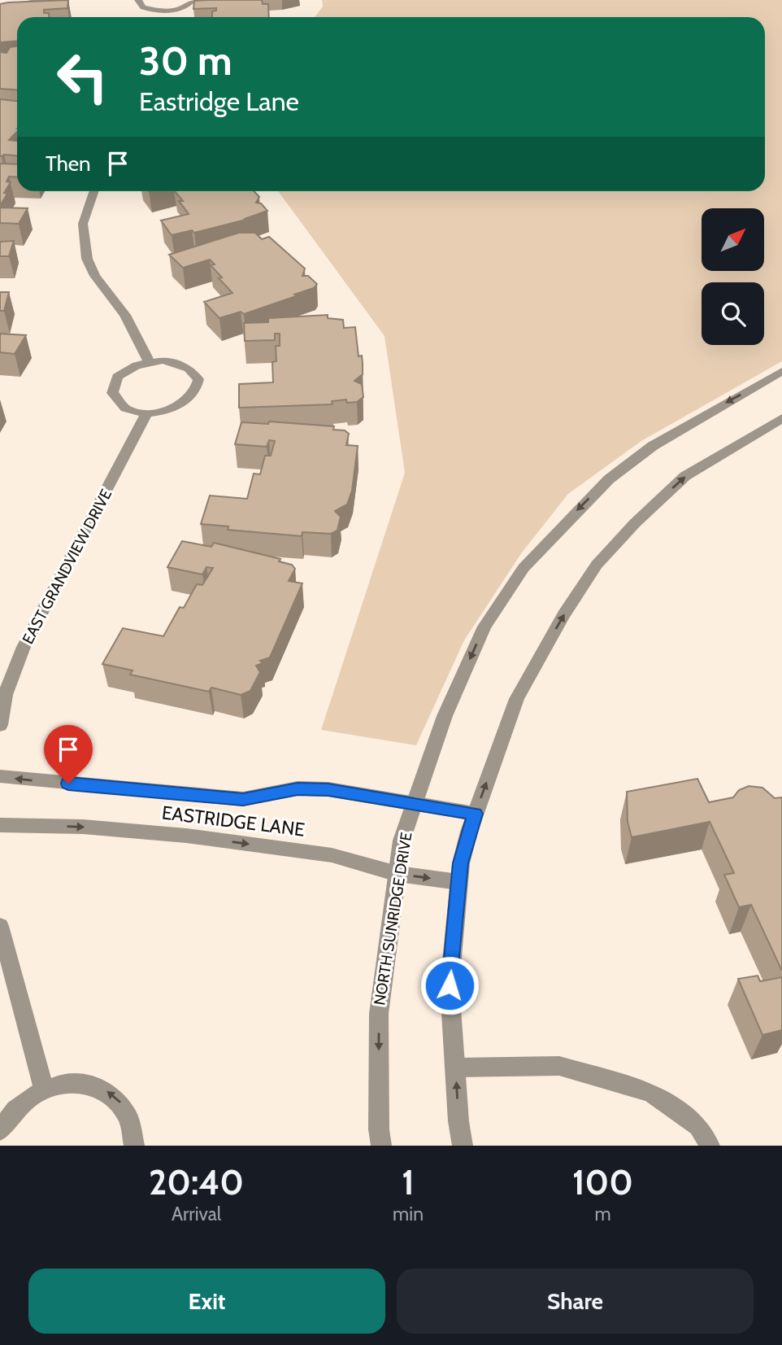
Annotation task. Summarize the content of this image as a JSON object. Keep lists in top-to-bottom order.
{
  "streets": {
    "street": ["EAST GRANDVIEW DRIVE", "EASTRIDGE LANE", "NORTH SUNRIDGE DRIVE"]
  },
  "crossings": [
    ["EASTRIDGE LANE", "NORTH SUNRIDGE DRIVE"]
  ],
  "north": "top right",
  "page": {
    "turn": ["30 m", "Eastridge Lane"],
    "then": "Then",
    "eta": [
      "20:40",
      "Arrival",
      "1",
      "min",
      "100",
      "m"
    ],
    "buttons": ["Exit", "Share"]
  }
}
